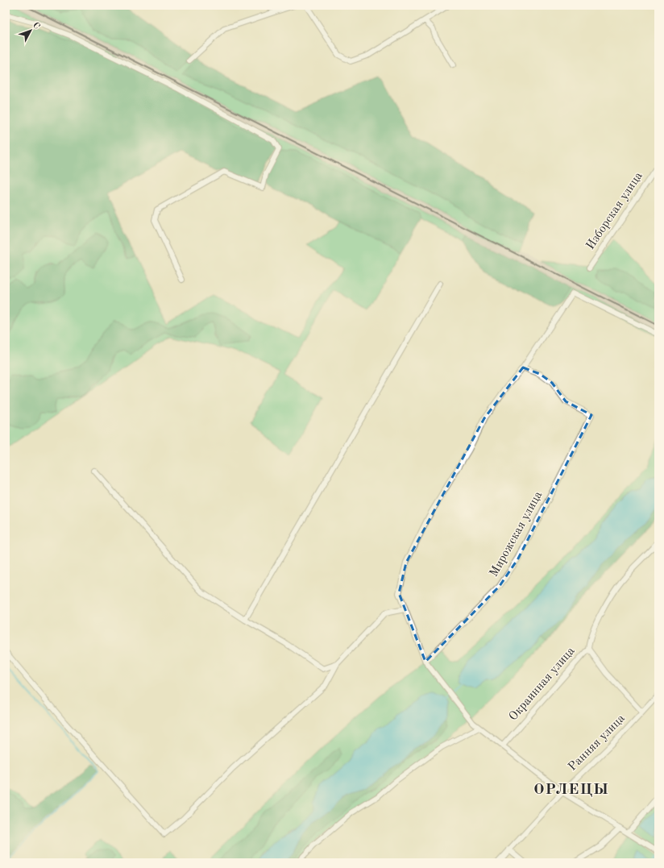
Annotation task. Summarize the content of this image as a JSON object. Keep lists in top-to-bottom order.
{
  "streets": {
    "street": [
      "Изборская улица",
      "Мирожская улица",
      "Окраинная улица",
      "Ранняя улица"
    ]
  },
  "districts": ["ОРЛЕЦЫ"],
  "north": "top right"
}
